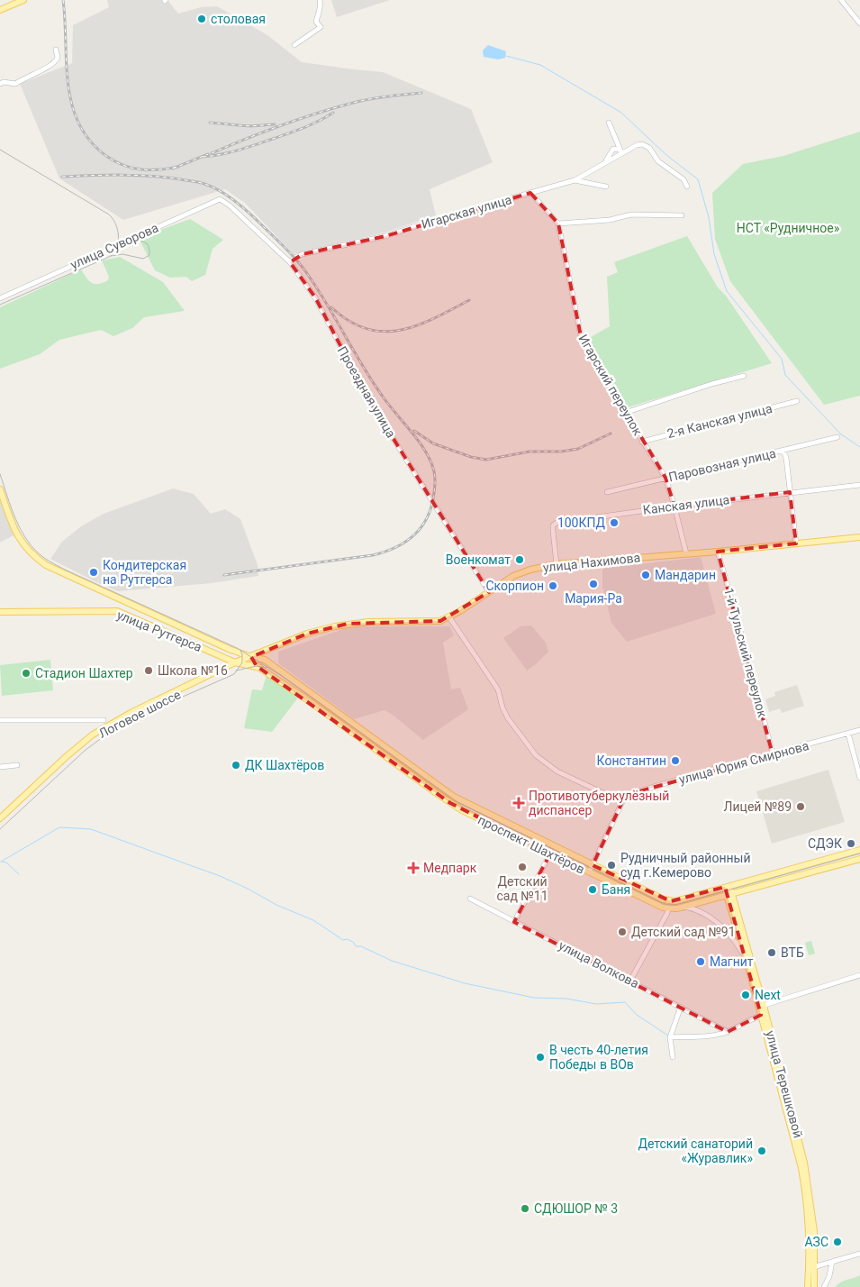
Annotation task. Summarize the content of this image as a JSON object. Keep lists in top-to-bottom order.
{
  "streets": {
    "main road": [
      "улица Нахимова",
      "улица Рутгерса",
      "Логовое шоссе",
      "проспект Шахтёров",
      "улица Терешковой"
    ],
    "street": [
      "Игарская улица",
      "улица Суворова",
      "Игарский переулок",
      "Проездная улица",
      "2-я Канская улица",
      "Паровозная улица",
      "Канская улица",
      "1-й Тульский переулок",
      "улица Юрия Смирнова",
      "улица Волкова"
    ]
  },
  "crossings": [
    ["Игарская улица", "Проездная улица"],
    ["улица Суворова", "Проездная улица"],
    ["Игарский переулок", "2-я Канская улица"],
    ["Игарский переулок", "Паровозная улица"],
    ["Игарский переулок", "Канская улица"],
    ["Игарский переулок", "улица Нахимова"],
    ["Проездная улица", "улица Нахимова"],
    ["Канская улица", "улица Нахимова"],
    ["улица Нахимова", "улица Рутгерса"],
    ["улица Нахимова", "1-й Тульский переулок"],
    ["улица Нахимова", "Логовое шоссе"],
    ["улица Нахимова", "проспект Шахтёров"],
    ["улица Рутгерса", "Логовое шоссе"],
    ["улица Рутгерса", "проспект Шахтёров"],
    ["1-й Тульский переулок", "улица Юрия Смирнова"],
    ["Логовое шоссе", "проспект Шахтёров"],
    ["проспект Шахтёров", "улица Терешковой"]
  ],
  "parks": ["НСТ «Рудничное»"],
  "places": {
    "other": [
      "столовая",
      "100КПД",
      "Военкомат",
      "Кондитерская на Рутгерса",
      "Мандарин",
      "Мария-Ра",
      "Скорпион",
      "Школа №16",
      "Стадион Шахтер",
      "Константин",
      "ДК Шахтёров",
      "Лицей №89",
      "СДЭК",
      "Рудничный районный суд г.Кемерово",
      "Детский сад №11",
      "Баня",
      "Детский сад №91",
      "ВТБ",
      "Магнит",
      "Next",
      "В честь 40-летия Победы в ВОв",
      "Детский санаторий «Журавлик»",
      "СДЮШОР № 3",
      "АЗС"
    ],
    "health": ["Противотуберкулёзный диспансер", "Медпарк"]
  }
}
